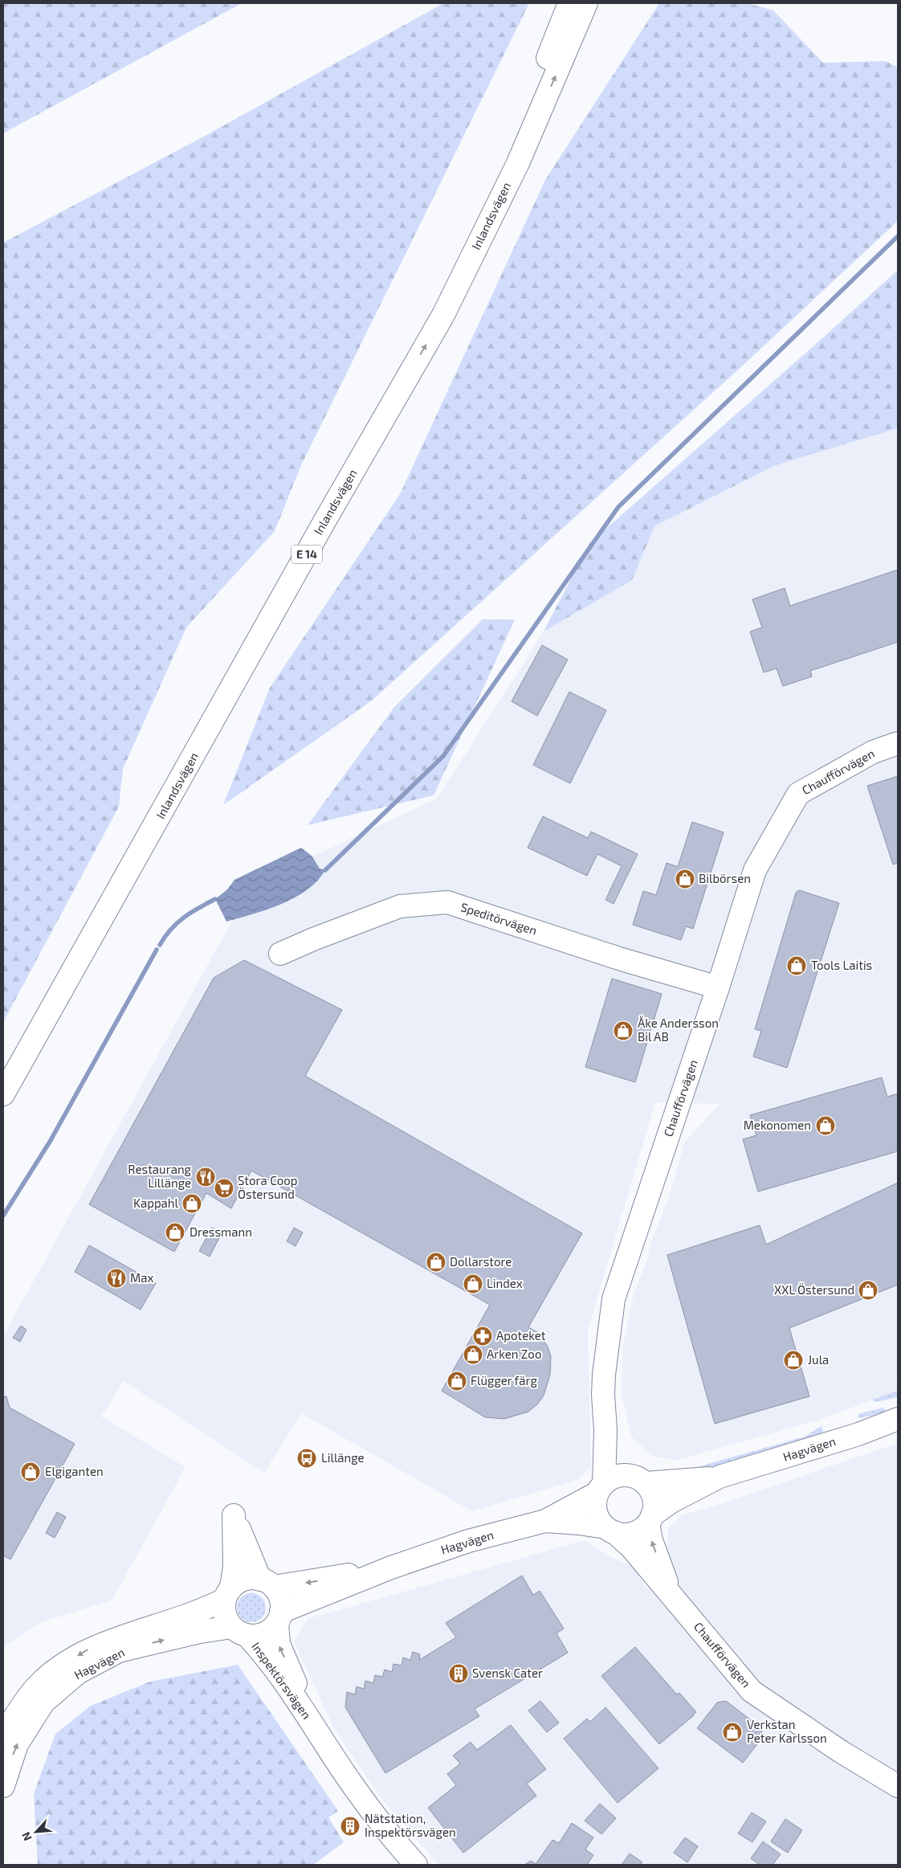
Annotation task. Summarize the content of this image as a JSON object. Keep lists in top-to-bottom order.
{
  "streets": {
    "main road": [
      "Inlandsvägen",
      "E 14",
      "Chaufförvägen",
      "Speditörvägen",
      "Hagvägen",
      "Inspektörsvägen"
    ]
  },
  "crossings": [
    ["Chaufförvägen", "Speditörvägen"],
    ["Chaufförvägen", "Hagvägen"],
    ["Hagvägen", "Inspektörsvägen"]
  ],
  "places": {
    "shop": [
      "Bilbörsen",
      "Tools Laitis",
      "Åke Andersson Bil AB",
      "Mekonomen",
      "Kappahl",
      "Dressmann",
      "Dollarstore",
      "Lindex",
      "XXL Östersund",
      "Arken Zoo",
      "Jula",
      "Flügger färg",
      "Elgiganten",
      "Verkstan Peter Karlsson"
    ],
    "restaurant": ["Restaurang Lillänge", "Max"],
    "supermarket": ["Stora Coop Östersund"],
    "pharmacy": ["Apoteket"],
    "bus stop": ["Lillänge"],
    "building": ["Svensk Cater", "Nätstation, Inspektörsvägen"]
  },
  "north": "bottom left"
}
